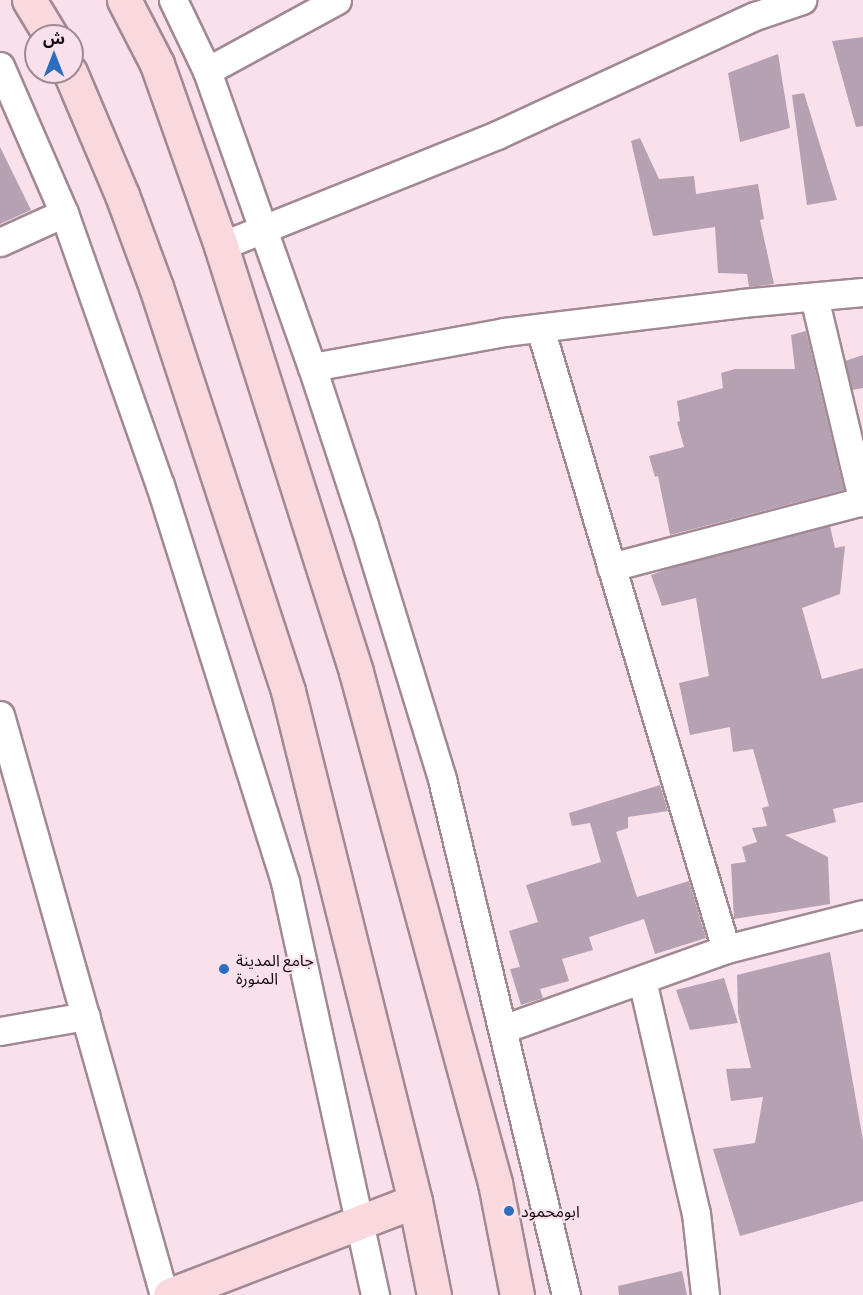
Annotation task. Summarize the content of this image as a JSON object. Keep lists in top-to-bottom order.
{
  "places": ["جامع المدينة المنورة", "ابومحمود"],
  "north": "top"
}
